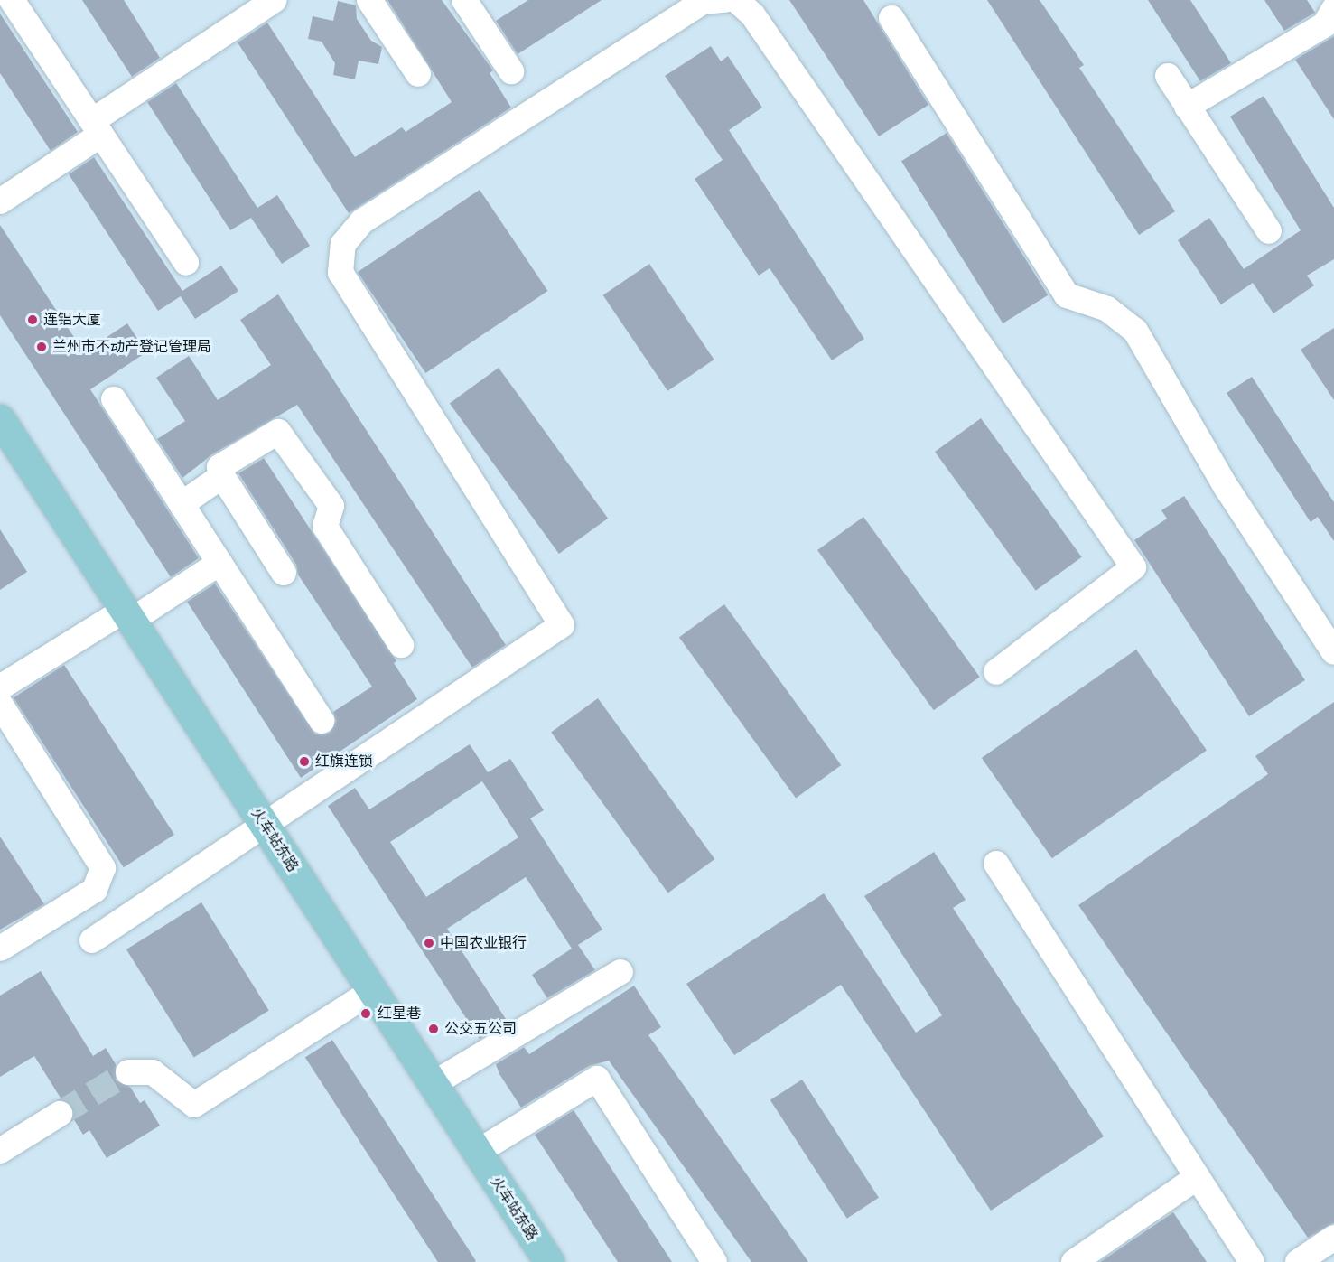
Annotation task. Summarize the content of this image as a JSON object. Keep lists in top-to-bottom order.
{
  "streets": {
    "main road": ["火车站东路"]
  },
  "places": [
    "连铝大厦",
    "兰州市不动产登记管理局",
    "红旗连锁",
    "中国农业银行",
    "红星巷",
    "公交五公司"
  ]
}
